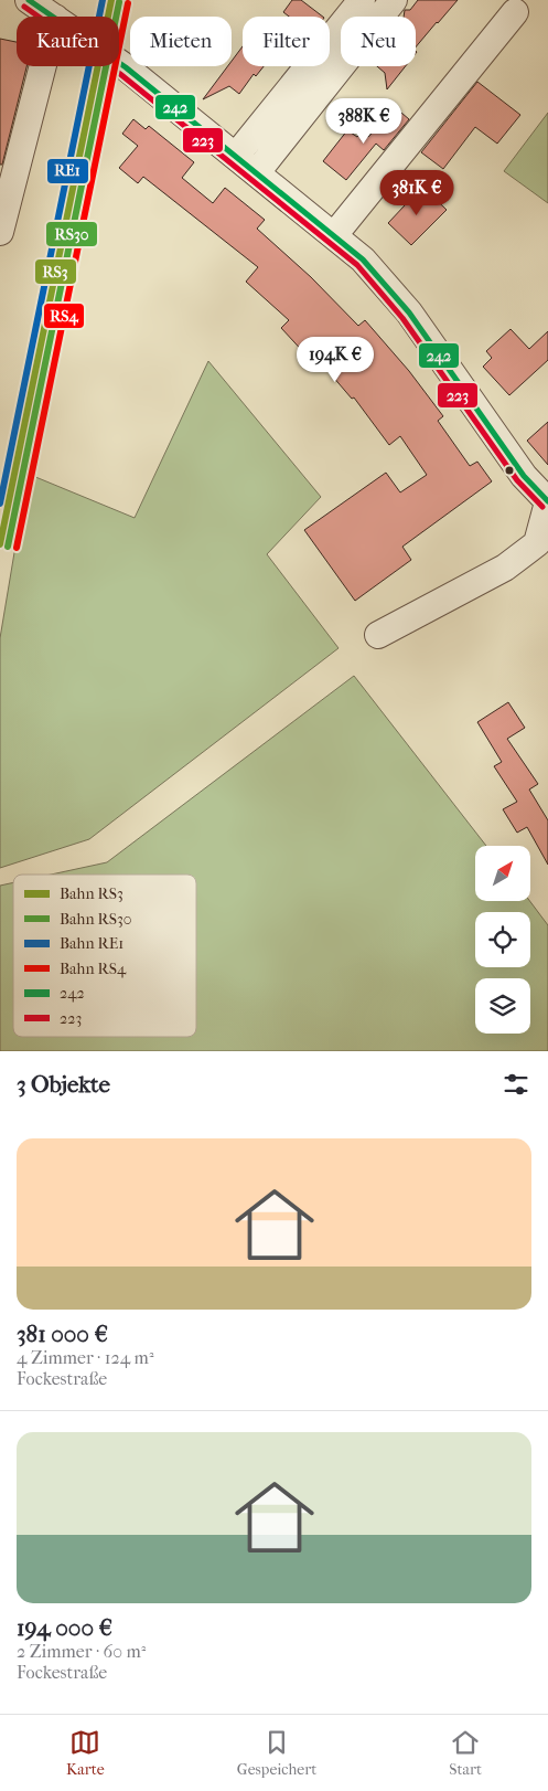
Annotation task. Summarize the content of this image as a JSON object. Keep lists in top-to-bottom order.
{
  "lines": [
    "rail line RS3",
    "rail line RE1",
    "transit line 242",
    "rail line RS30",
    "rail line RS4",
    "transit line 223"
  ],
  "legend": [
    "Bahn RS3",
    "Bahn RS30",
    "Bahn RE1",
    "Bahn RS4",
    "242",
    "223"
  ],
  "north": "top right",
  "page": {
    "chip": [
      "Kaufen",
      "Mieten",
      "Filter",
      "Neu"
    ],
    "price": ["388K €", "381K €", "194K €"],
    "heading": "3 Objekte",
    "list": [
      {
        "name": "381 000 €",
        "note": "4 Zimmer · 124 m² · Fockestraße"
      },
      {
        "name": "194 000 €",
        "note": "2 Zimmer · 60 m² · Fockestraße"
      }
    ],
    "tabs": ["Karte", "Gespeichert", "Start"]
  }
}
